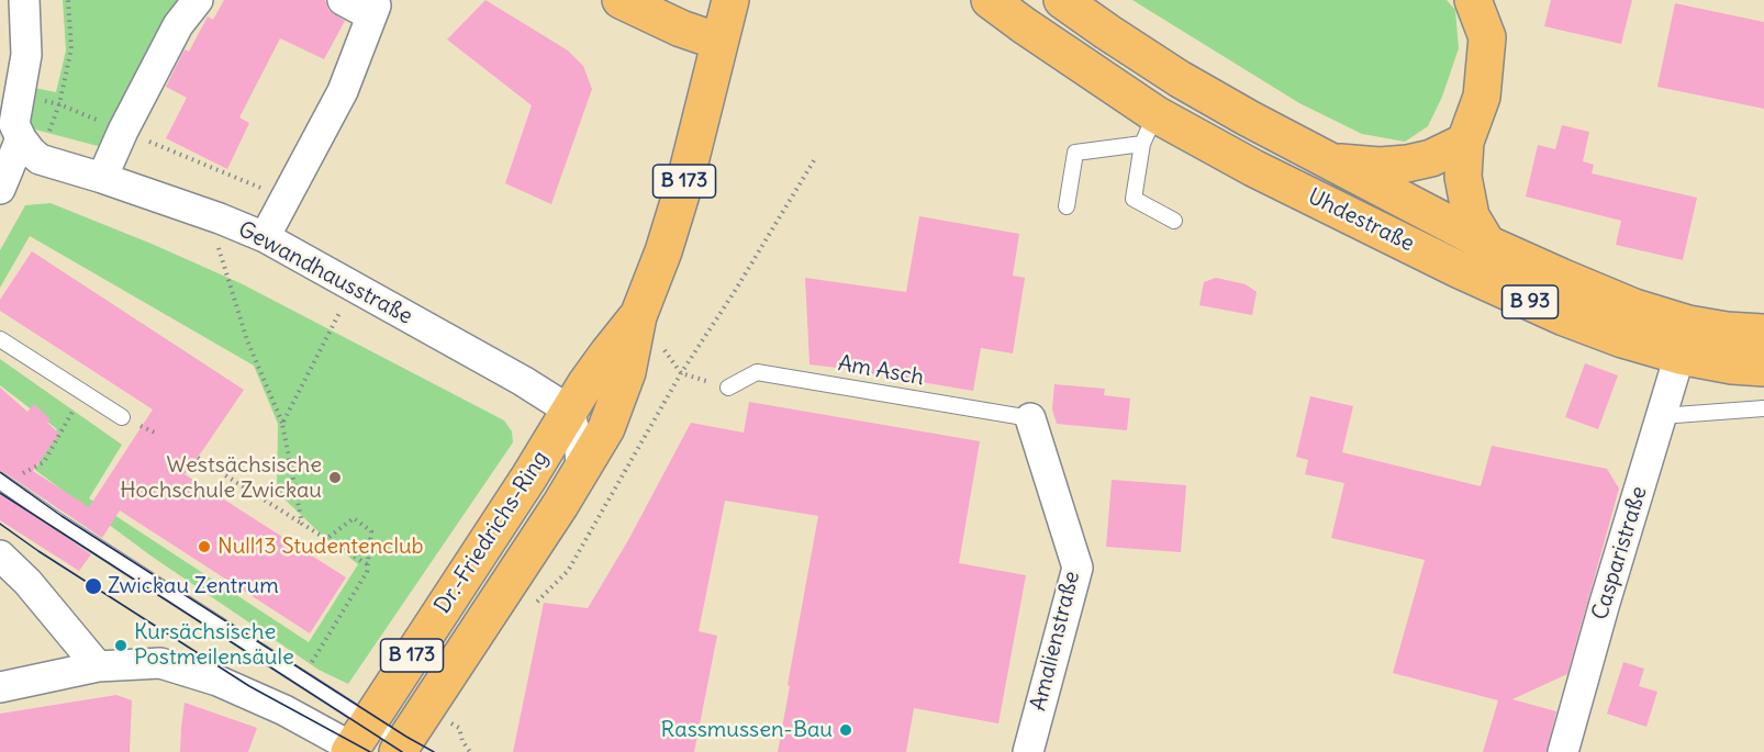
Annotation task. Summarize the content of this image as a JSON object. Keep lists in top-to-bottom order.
{
  "streets": {
    "main road": [
      "B 173",
      "Uhdestraße",
      "B 93",
      "Dr.-Friedrichs-Ring"
    ],
    "street": ["Gewandhausstraße", "Casparistraße", "Amalienstraße"],
    "lane": ["Am Asch"]
  },
  "crossings": [
    ["B 173", "Dr.-Friedrichs-Ring"],
    ["Uhdestraße", "Casparistraße"],
    ["Gewandhausstraße", "Dr.-Friedrichs-Ring"],
    ["Am Asch", "Amalienstraße"]
  ],
  "places": [
    "Westsächsische Hochschule Zwickau",
    "Null13 Studentenclub",
    "Zwickau Zentrum",
    "Kursächsische Postmeilensäule",
    "Rassmussen-Bau"
  ]
}
